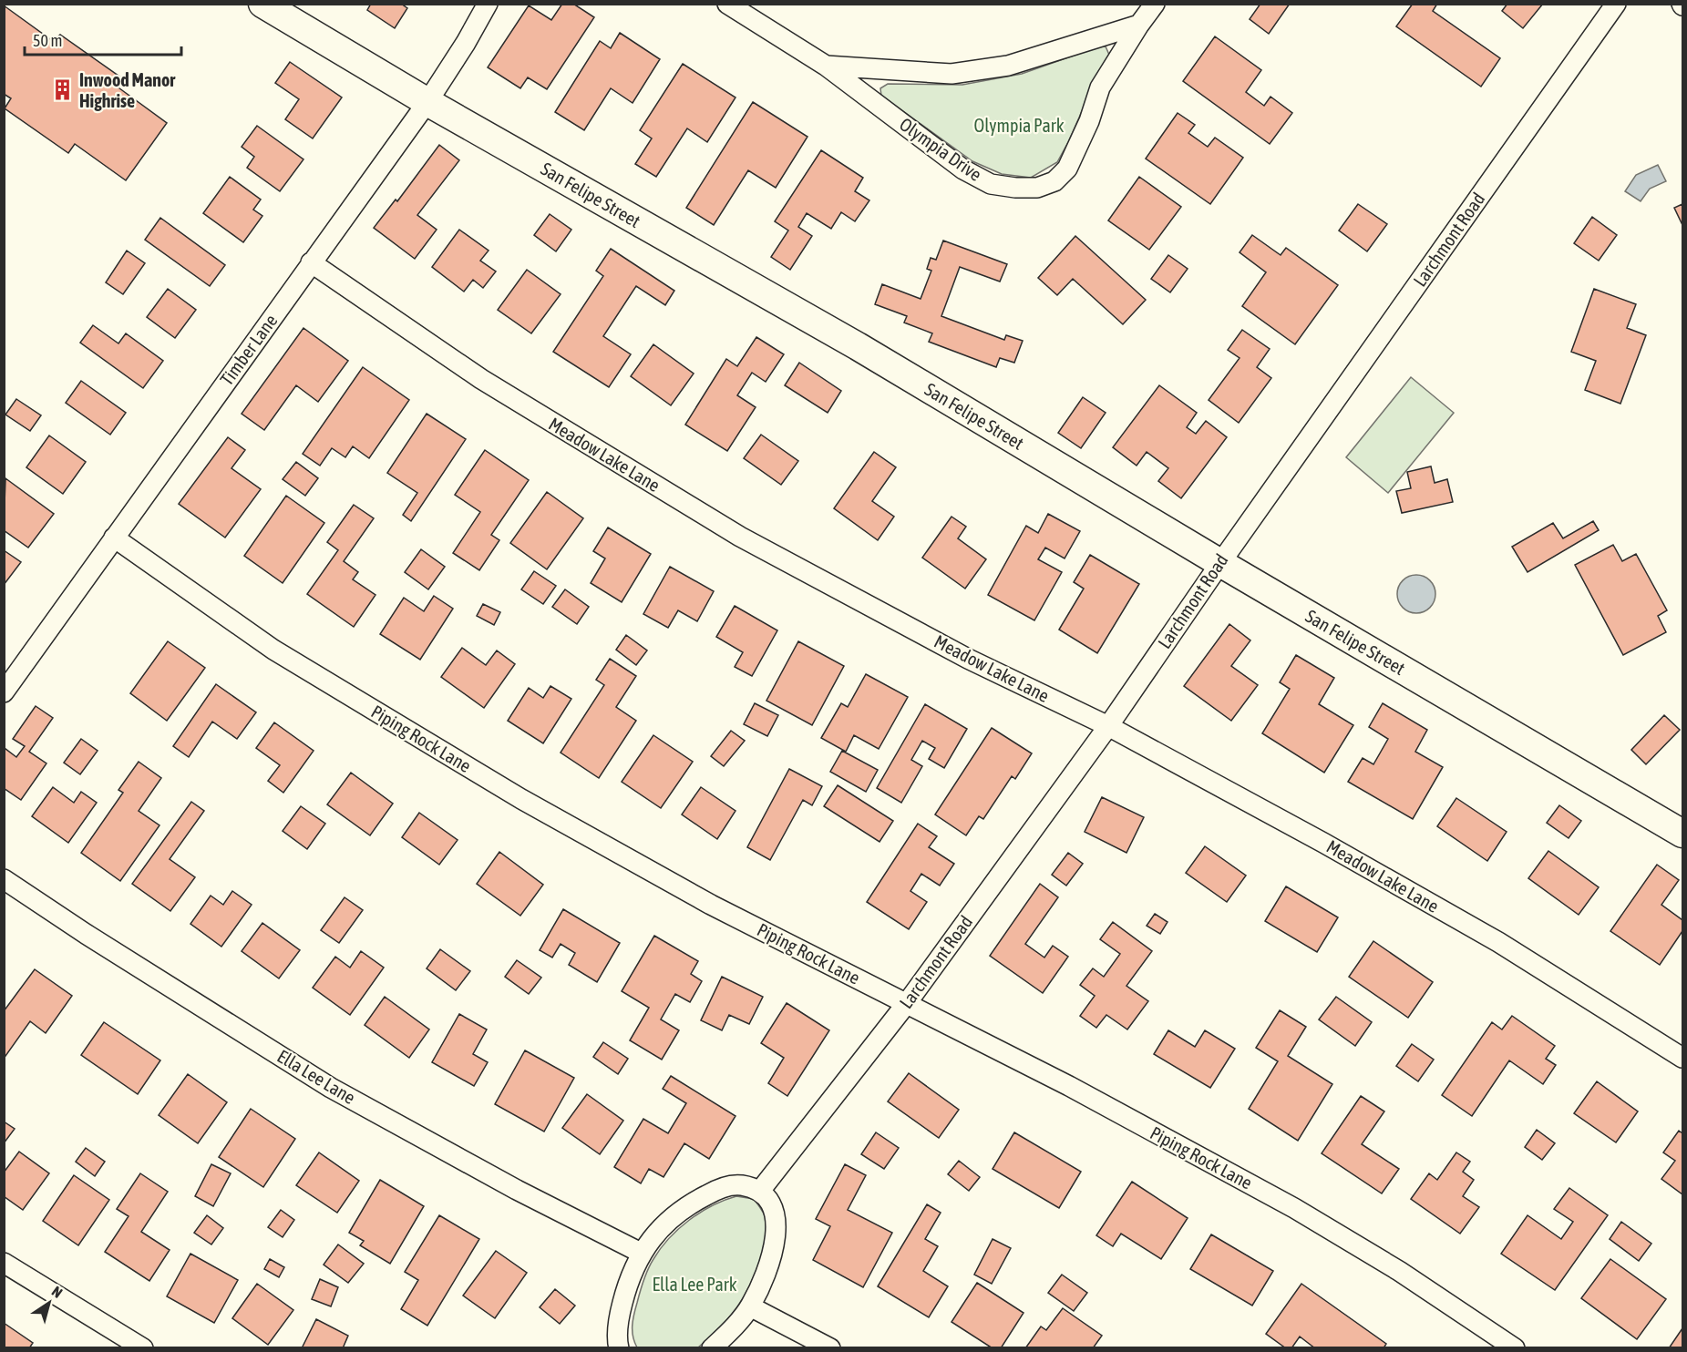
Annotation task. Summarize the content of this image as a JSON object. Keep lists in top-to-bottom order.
{
  "streets": {
    "main road": ["San Felipe Street"],
    "street": [
      "Olympia Drive",
      "Larchmont Road",
      "Timber Lane",
      "Meadow Lake Lane",
      "Piping Rock Lane",
      "Ella Lee Lane"
    ]
  },
  "crossings": [
    ["San Felipe Street", "Larchmont Road"],
    ["San Felipe Street", "Timber Lane"],
    ["Larchmont Road", "Meadow Lake Lane"],
    ["Larchmont Road", "Piping Rock Lane"],
    ["Timber Lane", "Meadow Lake Lane"],
    ["Timber Lane", "Piping Rock Lane"]
  ],
  "parks": ["Olympia Park", "Ella Lee Park"],
  "places": {
    "building": ["Inwood Manor Highrise"]
  },
  "scale_bar": "50 m",
  "north": "top right"
}
